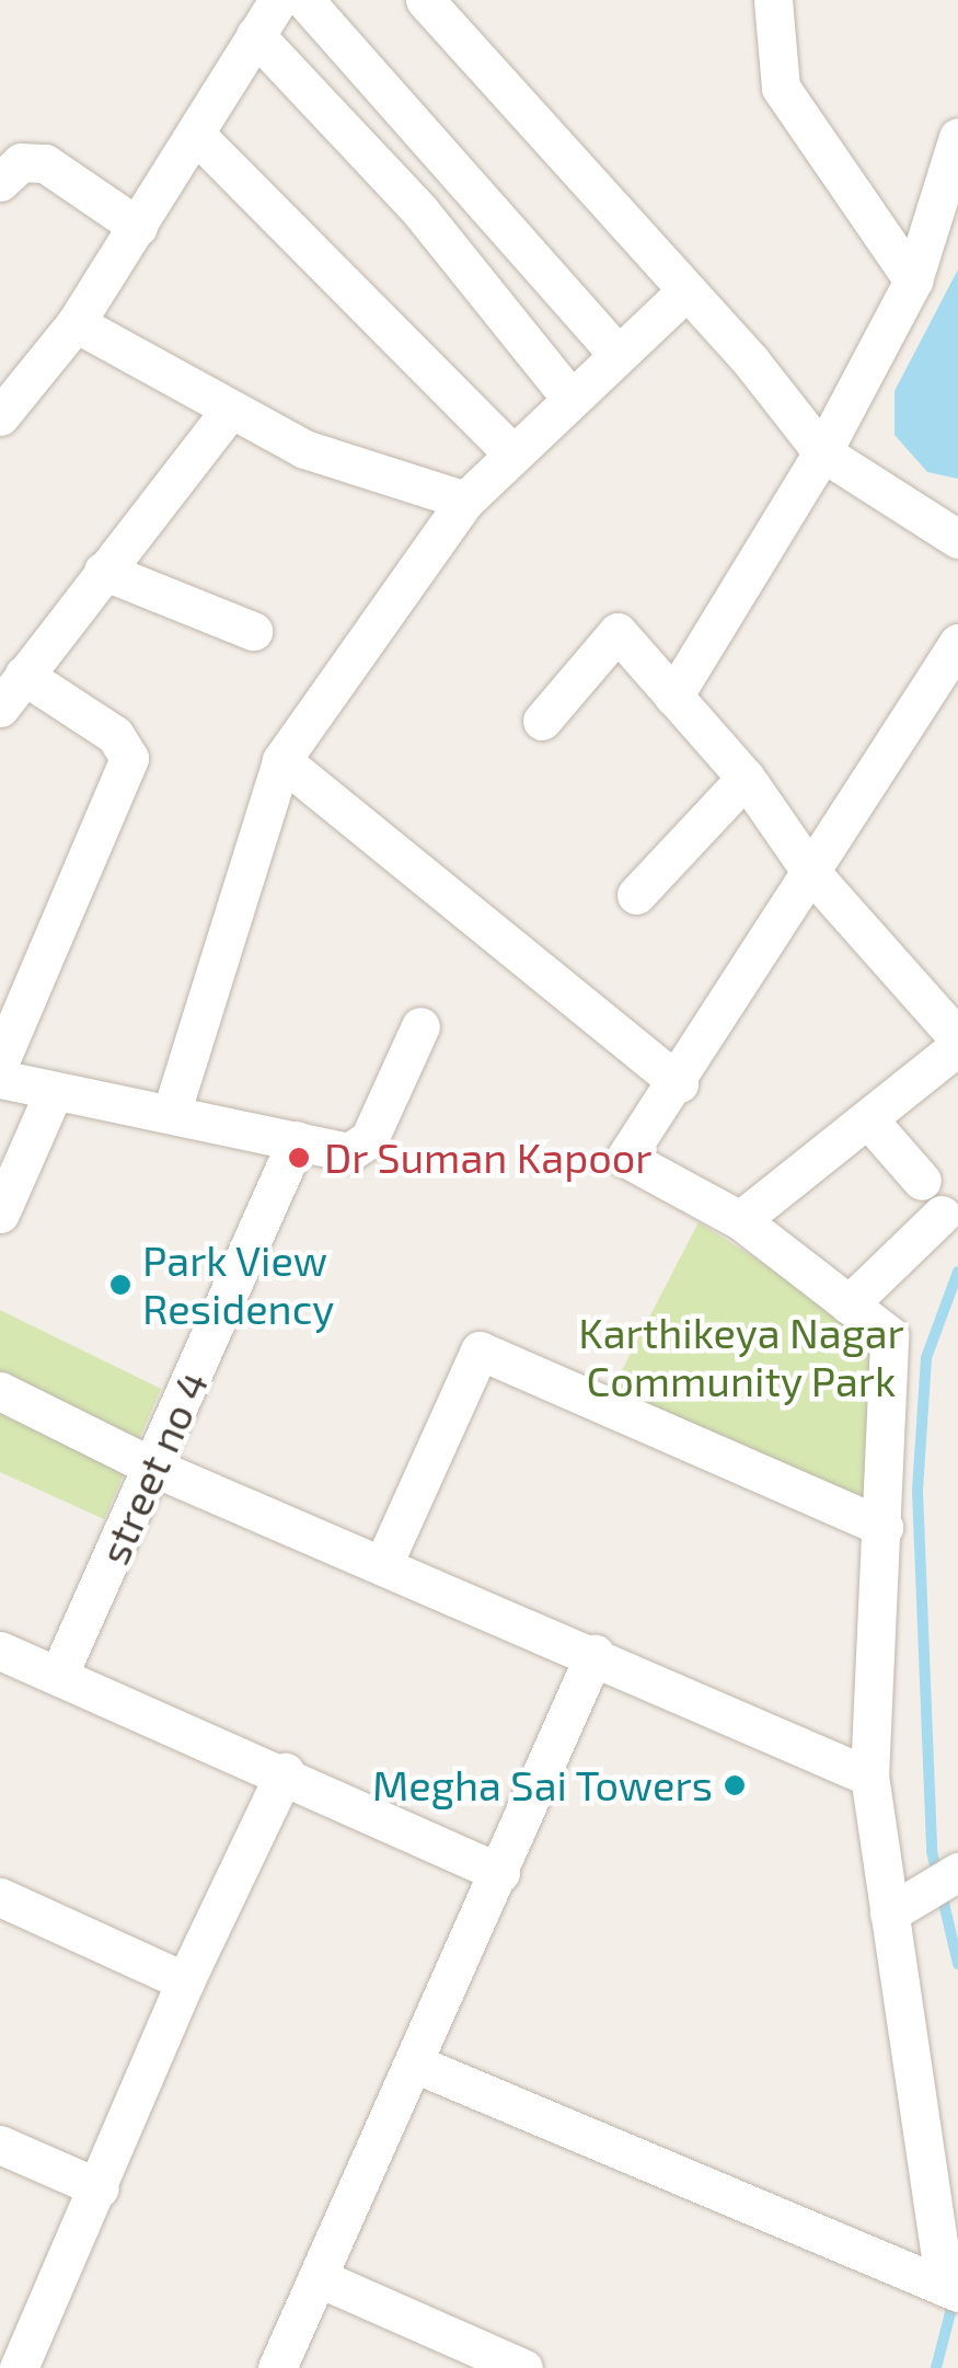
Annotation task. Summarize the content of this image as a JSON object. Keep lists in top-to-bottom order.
{
  "streets": {
    "street": ["street no 4"]
  },
  "parks": ["Karthikeya Nagar Community Park"],
  "places": ["Dr Suman Kapoor", "Park View Residency", "Megha Sai Towers"]
}
